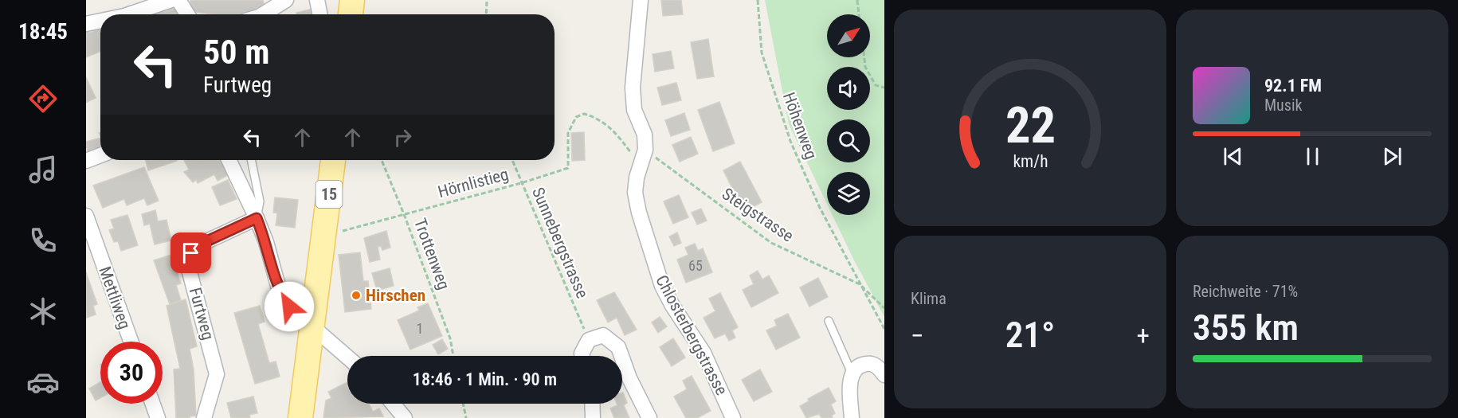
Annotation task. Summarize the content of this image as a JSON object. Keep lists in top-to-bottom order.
{
  "streets": {
    "main road": ["15"],
    "street": ["Mettliweg", "Furtweg", "Chlosterbergstrasse"],
    "path": [
      "Höhenweg",
      "Hörnlistieg",
      "Steigstrasse",
      "Sunnebergstrasse",
      "Trottenweg"
    ]
  },
  "crossings": [
    ["Höhenweg", "Steigstrasse"],
    ["Hörnlistieg", "Steigstrasse"],
    ["Hörnlistieg", "Sunnebergstrasse"],
    ["Hörnlistieg", "Trottenweg"],
    ["Hörnlistieg", "Chlosterbergstrasse"],
    ["Steigstrasse", "Chlosterbergstrasse"]
  ],
  "places": ["Hirschen"],
  "house_numbers": ["65", "1"],
  "north": "top right",
  "page": {
    "tabs": "18:45",
    "turn": ["50 m", "Furtweg"],
    "song": ["92.1 FM", "Musik"],
    "tile": [
      "Klima",
      ["Reichweite · 71%", "355 km"]
    ],
    "heat": ["−", "21°", "+"],
    "limit": "30",
    "trip": "18:46 · 1 Min. · 90 m",
    "gauge": ["22", "km/h"]
  }
}
